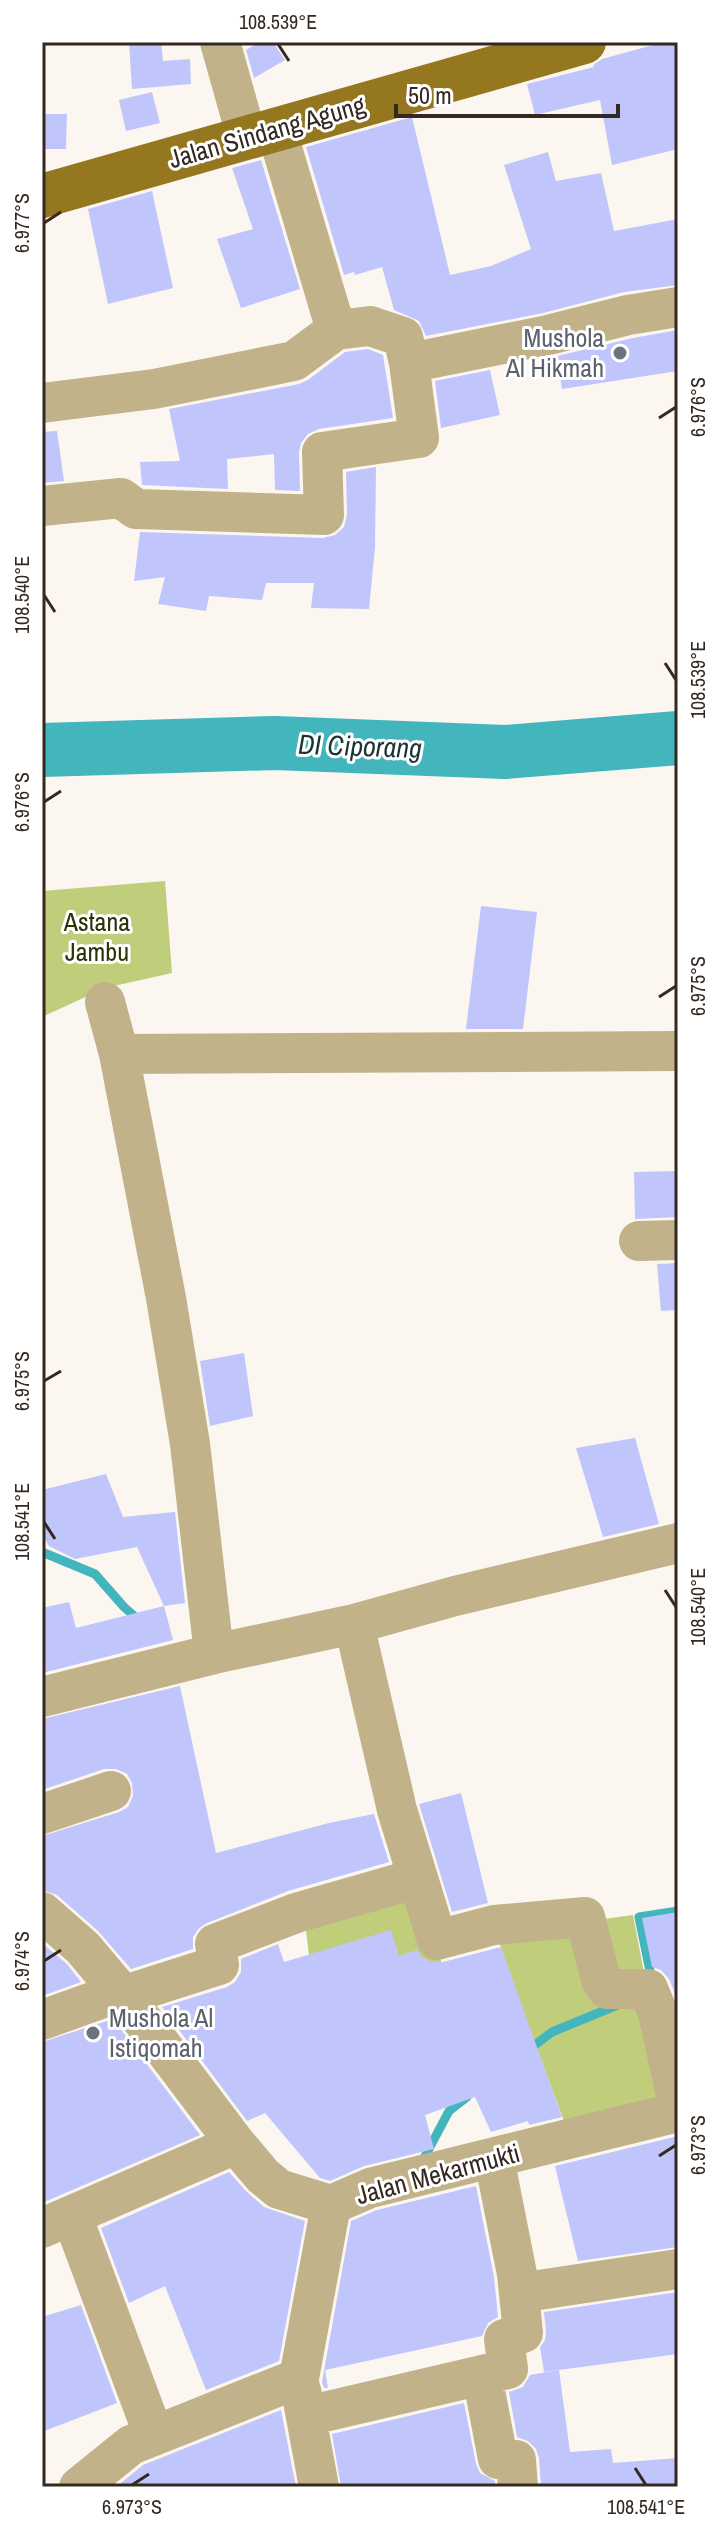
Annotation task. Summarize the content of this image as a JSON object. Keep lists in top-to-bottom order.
{
  "streets": {
    "main road": ["Jalan Sindang Agung"],
    "street": ["Jalan Mekarmukti"]
  },
  "water": ["DI Ciporang"],
  "parks": ["Astana Jambu"],
  "places": ["Mushola Al Hikmah", "Mushola Al Istiqomah"],
  "scale_bar": "50 m",
  "coordinates": [
    "108.539°E",
    "6.977°S",
    "6.976°S",
    "108.540°E",
    "6.975°S",
    "108.541°E",
    "6.974°S",
    "6.973°S"
  ]
}
